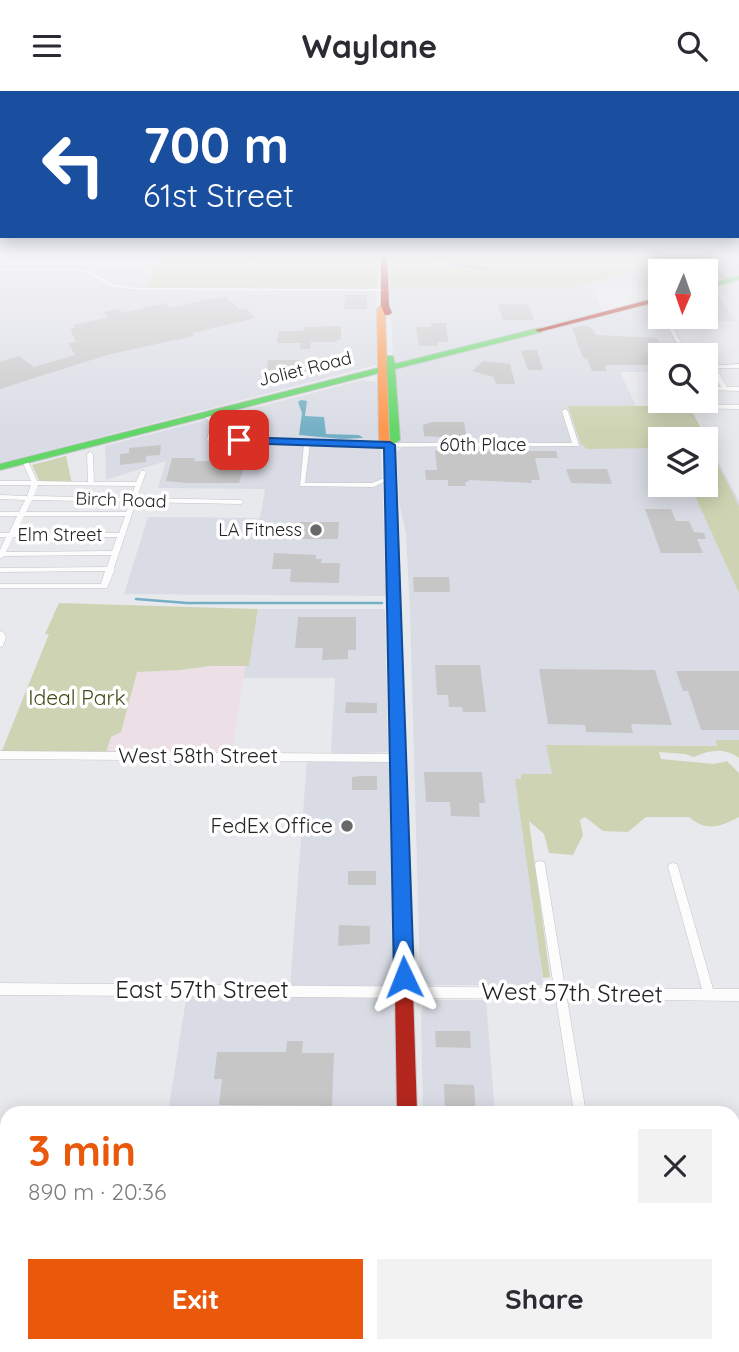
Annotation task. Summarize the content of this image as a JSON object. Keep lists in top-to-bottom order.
{
  "streets": {
    "main road": ["Joliet Road"],
    "street": [
      "60th Place",
      "Birch Road",
      "Elm Street",
      "West 58th Street",
      "East 57th Street",
      "West 57th Street"
    ]
  },
  "crossings": [
    ["Joliet Road", "60th Place"],
    ["East 57th Street", "West 57th Street"]
  ],
  "parks": ["Ideal Park"],
  "places": ["LA Fitness", "FedEx Office"],
  "north": "bottom",
  "page": {
    "header": "Waylane",
    "turn": ["700 m", "61st Street"],
    "heading": ["3 min", "890 m · 20:36"],
    "buttons": ["Exit", "Share"]
  }
}
